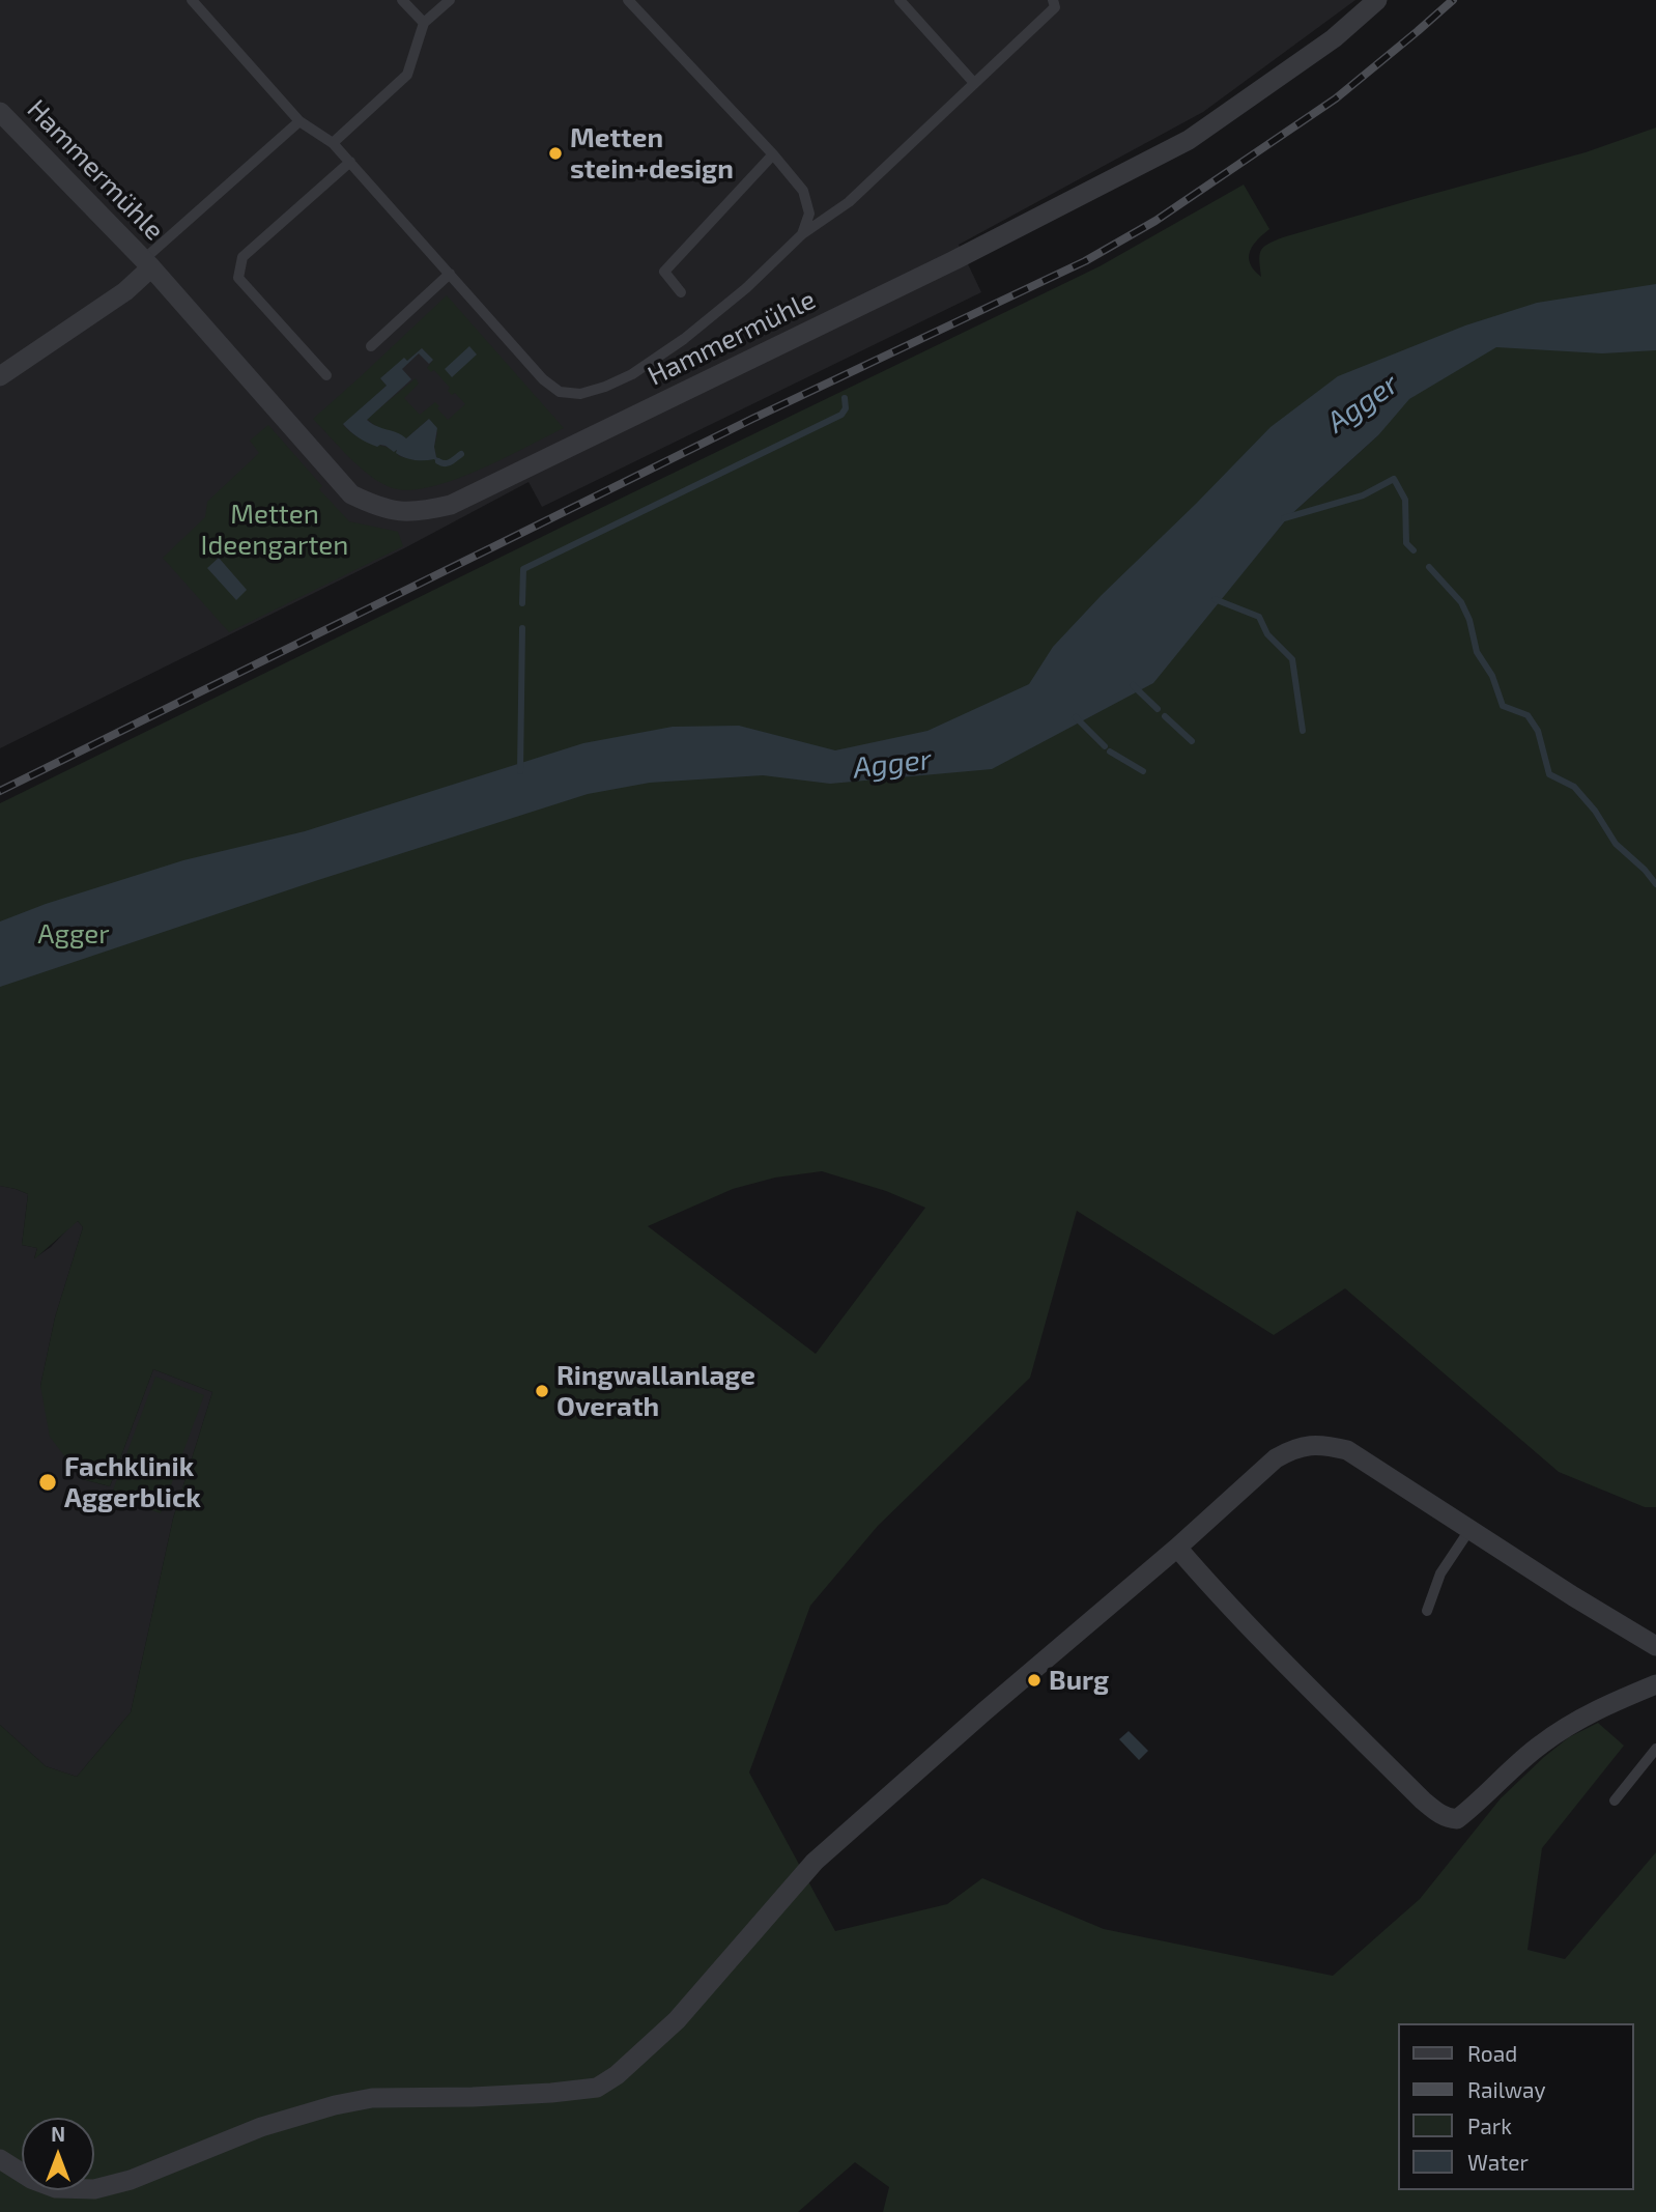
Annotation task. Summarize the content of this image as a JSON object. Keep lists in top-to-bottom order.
{
  "streets": {
    "street": ["Hammermühle"]
  },
  "water": ["Agger"],
  "parks": ["Metten Ideengarten", "Agger"],
  "places": [
    "Metten stein+design",
    "Ringwallanlage Overath",
    "Fachklinik Aggerblick",
    "Burg"
  ],
  "legend": [
    "Road",
    "Railway",
    "Park",
    "Water"
  ],
  "north": "top"
}
